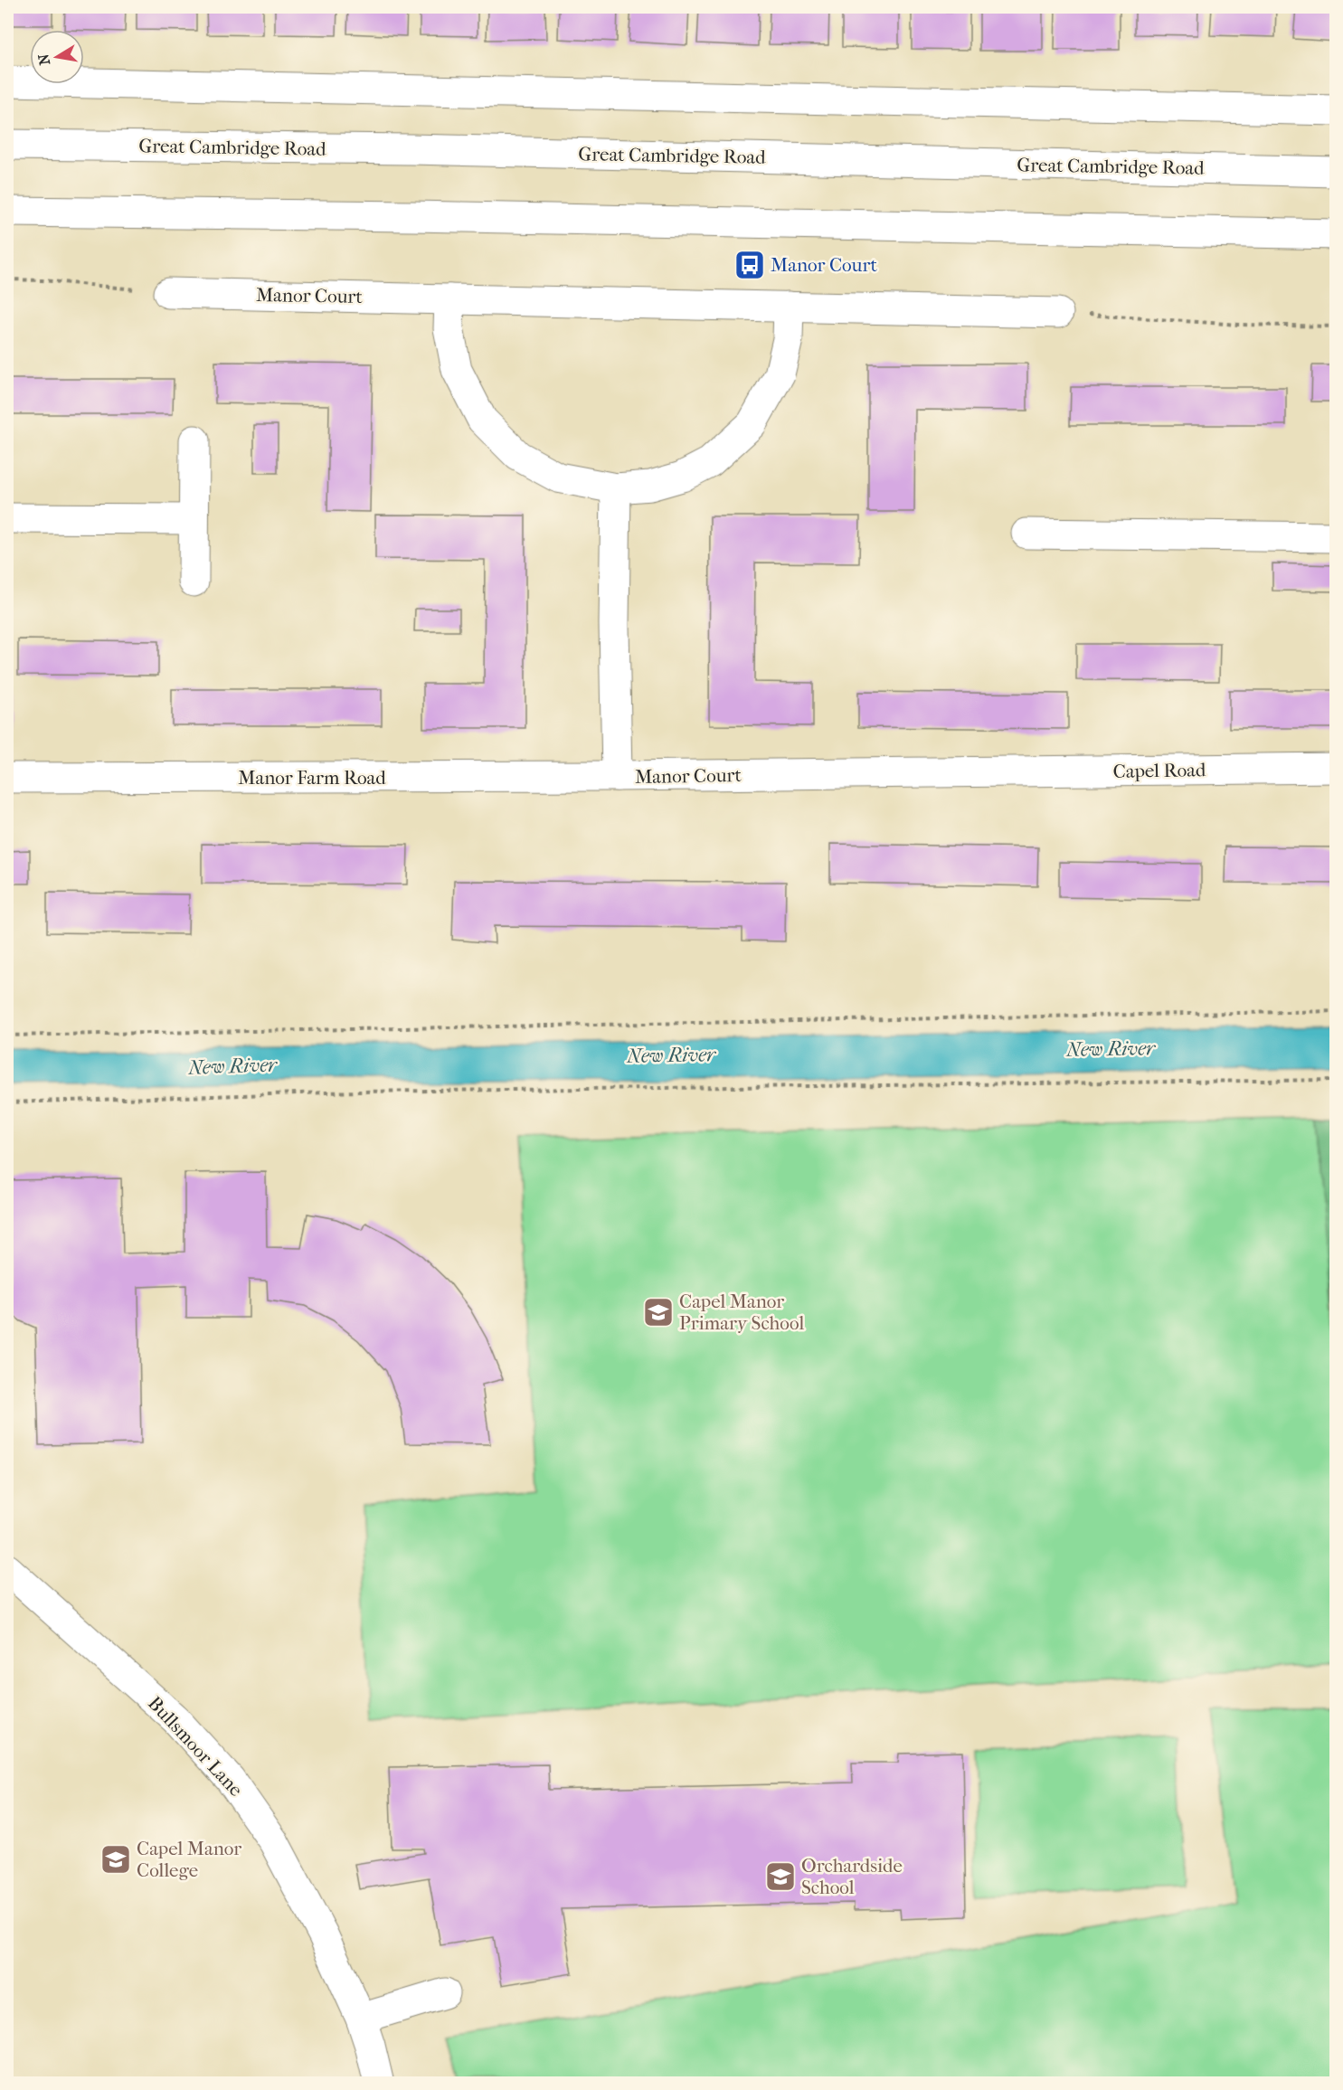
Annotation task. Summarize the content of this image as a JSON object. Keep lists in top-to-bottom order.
{
  "streets": {
    "main road": [
      "Great Cambridge Road",
      "Manor Court",
      "Capel Road",
      "Manor Farm Road",
      "Bullsmoor Lane"
    ]
  },
  "crossings": [
    ["Manor Court", "Capel Road"],
    ["Manor Court", "Manor Farm Road"]
  ],
  "water": ["New River"],
  "places": {
    "bus stop": ["Manor Court"],
    "school or university": ["Capel Manor Primary School", "Capel Manor College", "Orchardside School"]
  },
  "north": "left"
}
